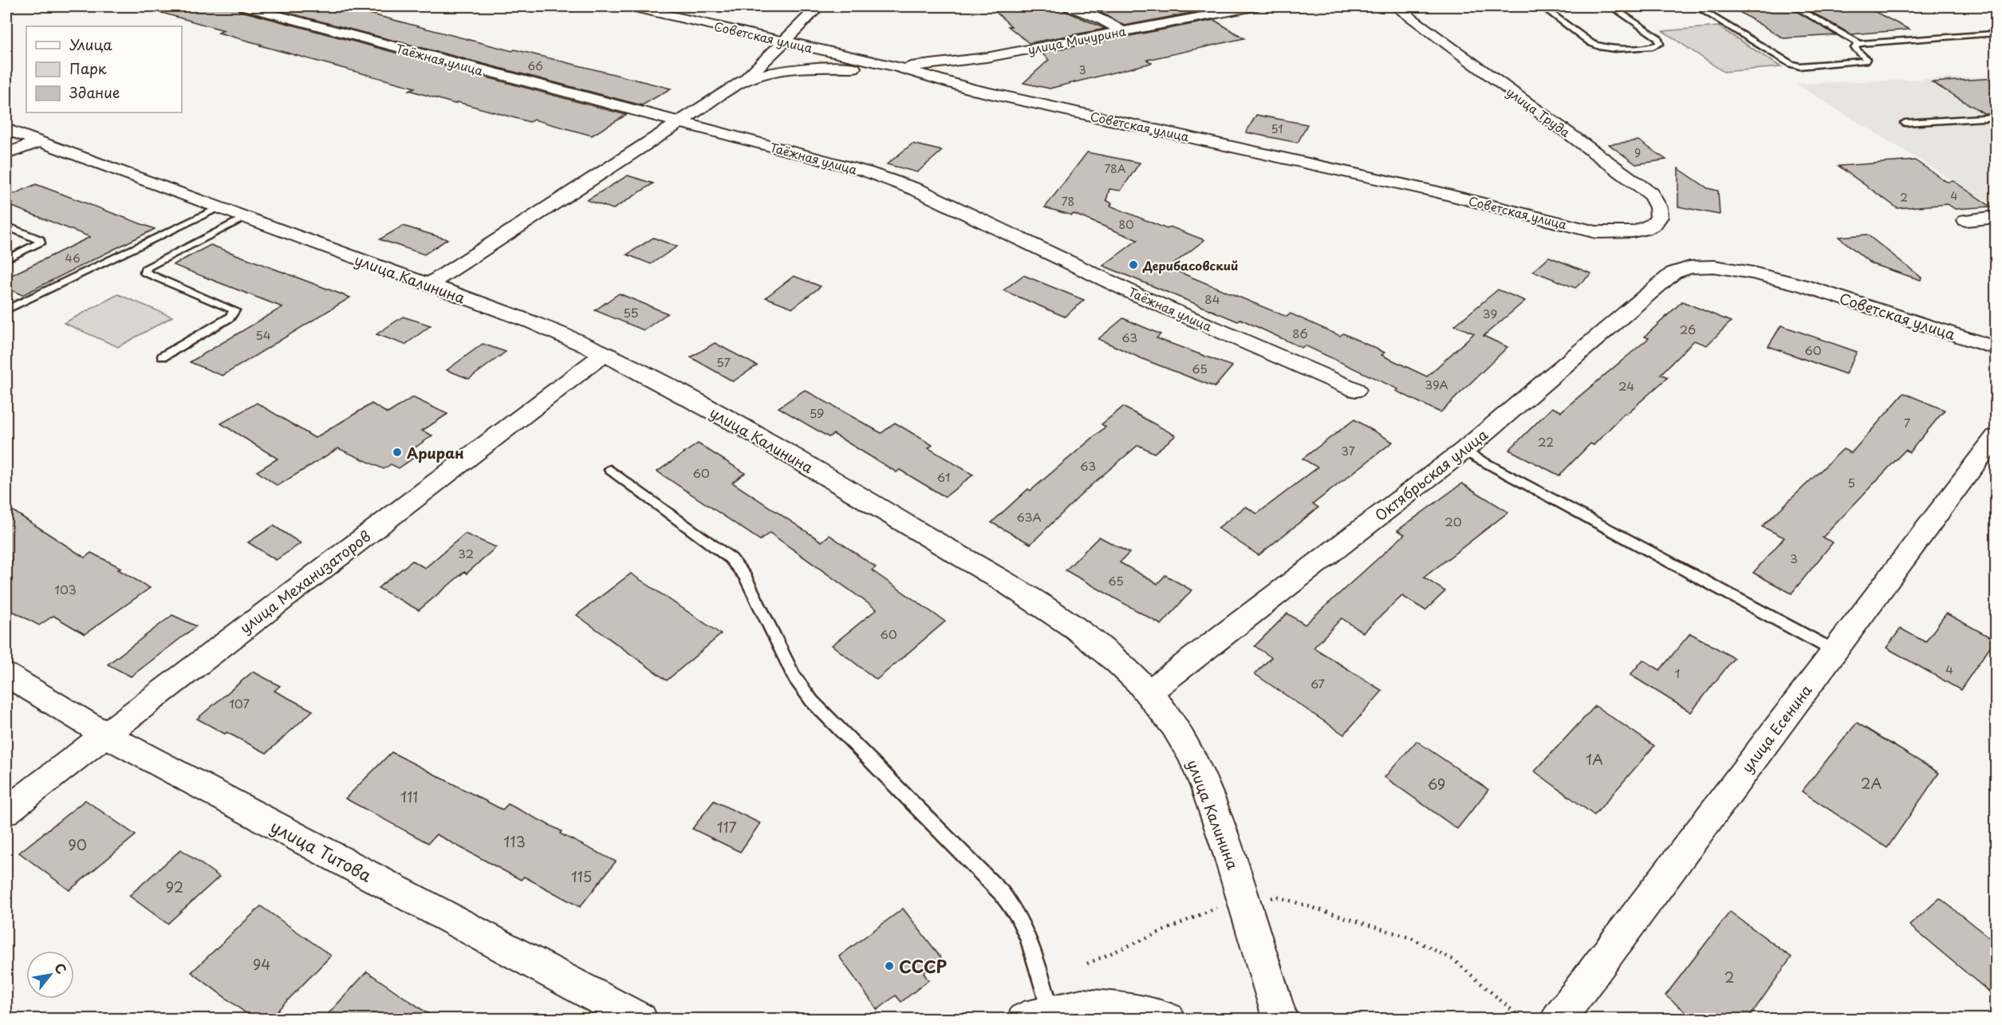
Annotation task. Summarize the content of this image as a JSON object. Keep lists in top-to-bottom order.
{
  "streets": {
    "street": [
      "Советская улица",
      "улица Мичурина",
      "Таёжная улица",
      "улица Труда",
      "улица Калинина",
      "Октябрьская улица",
      "улица Механизаторов",
      "улица Есенина",
      "улица Титова"
    ]
  },
  "crossings": [
    ["Советская улица", "улица Мичурина"],
    ["Советская улица", "улица Труда"],
    ["Советская улица", "Октябрьская улица"],
    ["улица Калинина", "Октябрьская улица"],
    ["улица Калинина", "улица Механизаторов"],
    ["улица Механизаторов", "улица Титова"]
  ],
  "places": ["Дерибасовский", "Ариран", "СССР"],
  "house_numbers": [
    "66",
    "3",
    "51",
    "9",
    "78А",
    "4",
    "2",
    "78",
    "80",
    "46",
    "84",
    "55",
    "39",
    "26",
    "86",
    "54",
    "63",
    "60",
    "57",
    "65",
    "39А",
    "24",
    "59",
    "7",
    "22",
    "37",
    "63",
    "60",
    "61",
    "5",
    "63А",
    "20",
    "32",
    "3",
    "65",
    "103",
    "60",
    "4",
    "1",
    "67",
    "107",
    "1А",
    "2А",
    "69",
    "111",
    "117",
    "113",
    "90",
    "115",
    "92",
    "94",
    "2"
  ],
  "legend": ["Улица", "Парк", "Здание"],
  "north": "top right"
}
